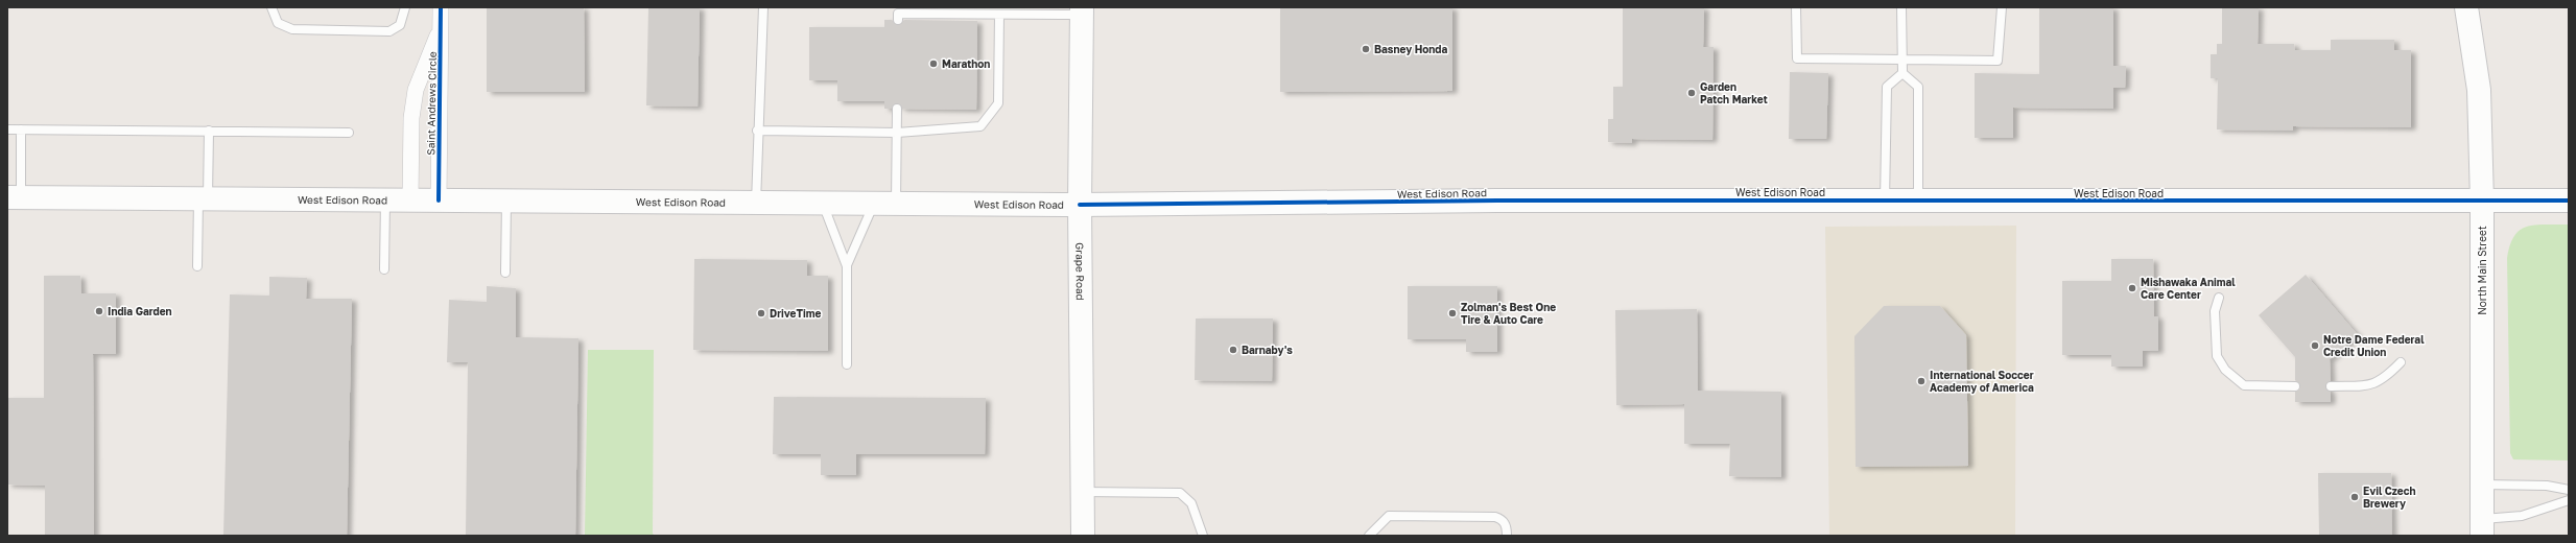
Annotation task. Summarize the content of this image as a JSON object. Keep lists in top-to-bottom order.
{
  "streets": {
    "main road": ["West Edison Road", "North Main Street", "Grape Road"],
    "street": ["Saint Andrews Circle"]
  },
  "crossings": [
    ["Saint Andrews Circle", "West Edison Road"],
    ["West Edison Road", "North Main Street"],
    ["West Edison Road", "Grape Road"]
  ],
  "places": [
    "Basney Honda",
    "Marathon",
    "Garden Patch Market",
    "Mishawaka Animal Care Center",
    "India Garden",
    "DriveTime",
    "Zolman's Best One Tire & Auto Care",
    "Notre Dame Federal Credit Union",
    "Barnaby's",
    "International Soccer Academy of America",
    "Evil Czech Brewery"
  ]
}
